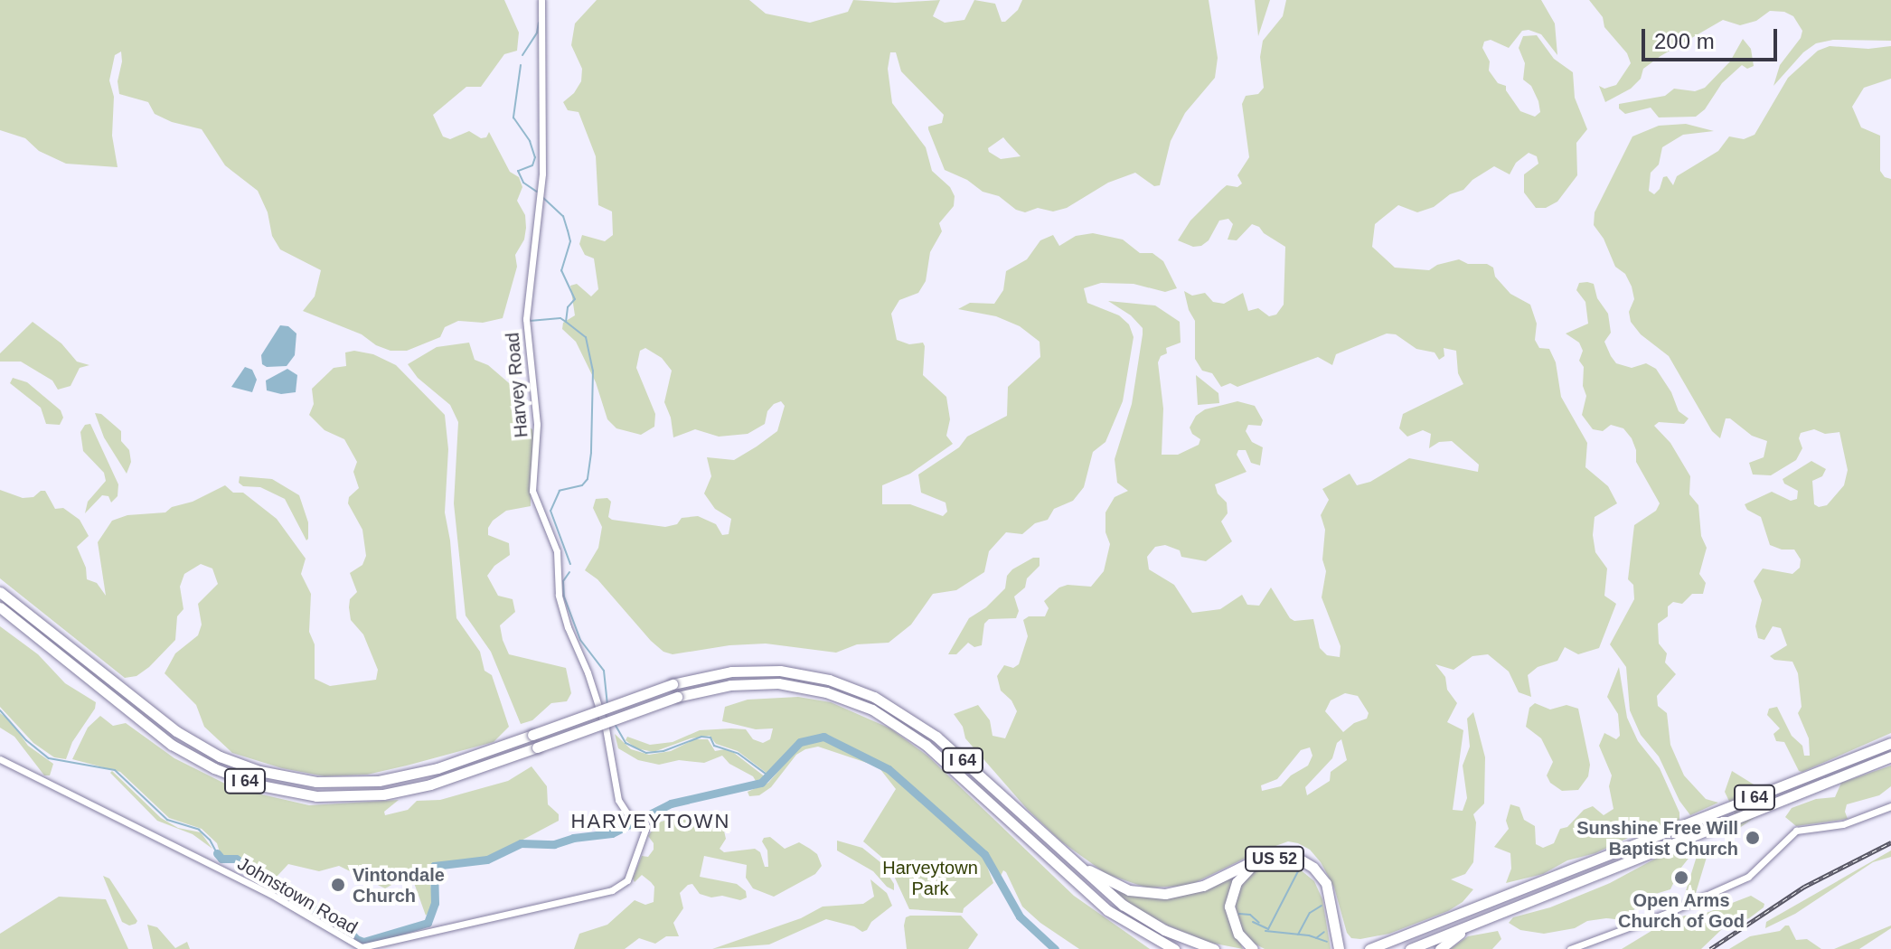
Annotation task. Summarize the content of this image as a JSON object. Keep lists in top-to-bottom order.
{
  "streets": {
    "highway": ["I 64", "US 52"],
    "street": ["Harvey Road", "Johnstown Road"]
  },
  "crossings": [
    ["Harvey Road", "Johnstown Road"]
  ],
  "districts": ["HARVEYTOWN"],
  "parks": ["Harveytown Park"],
  "places": ["Sunshine Free Will Baptist Church", "Open Arms Church of God", "Vintondale Church"],
  "scale_bar": "200 m"
}
